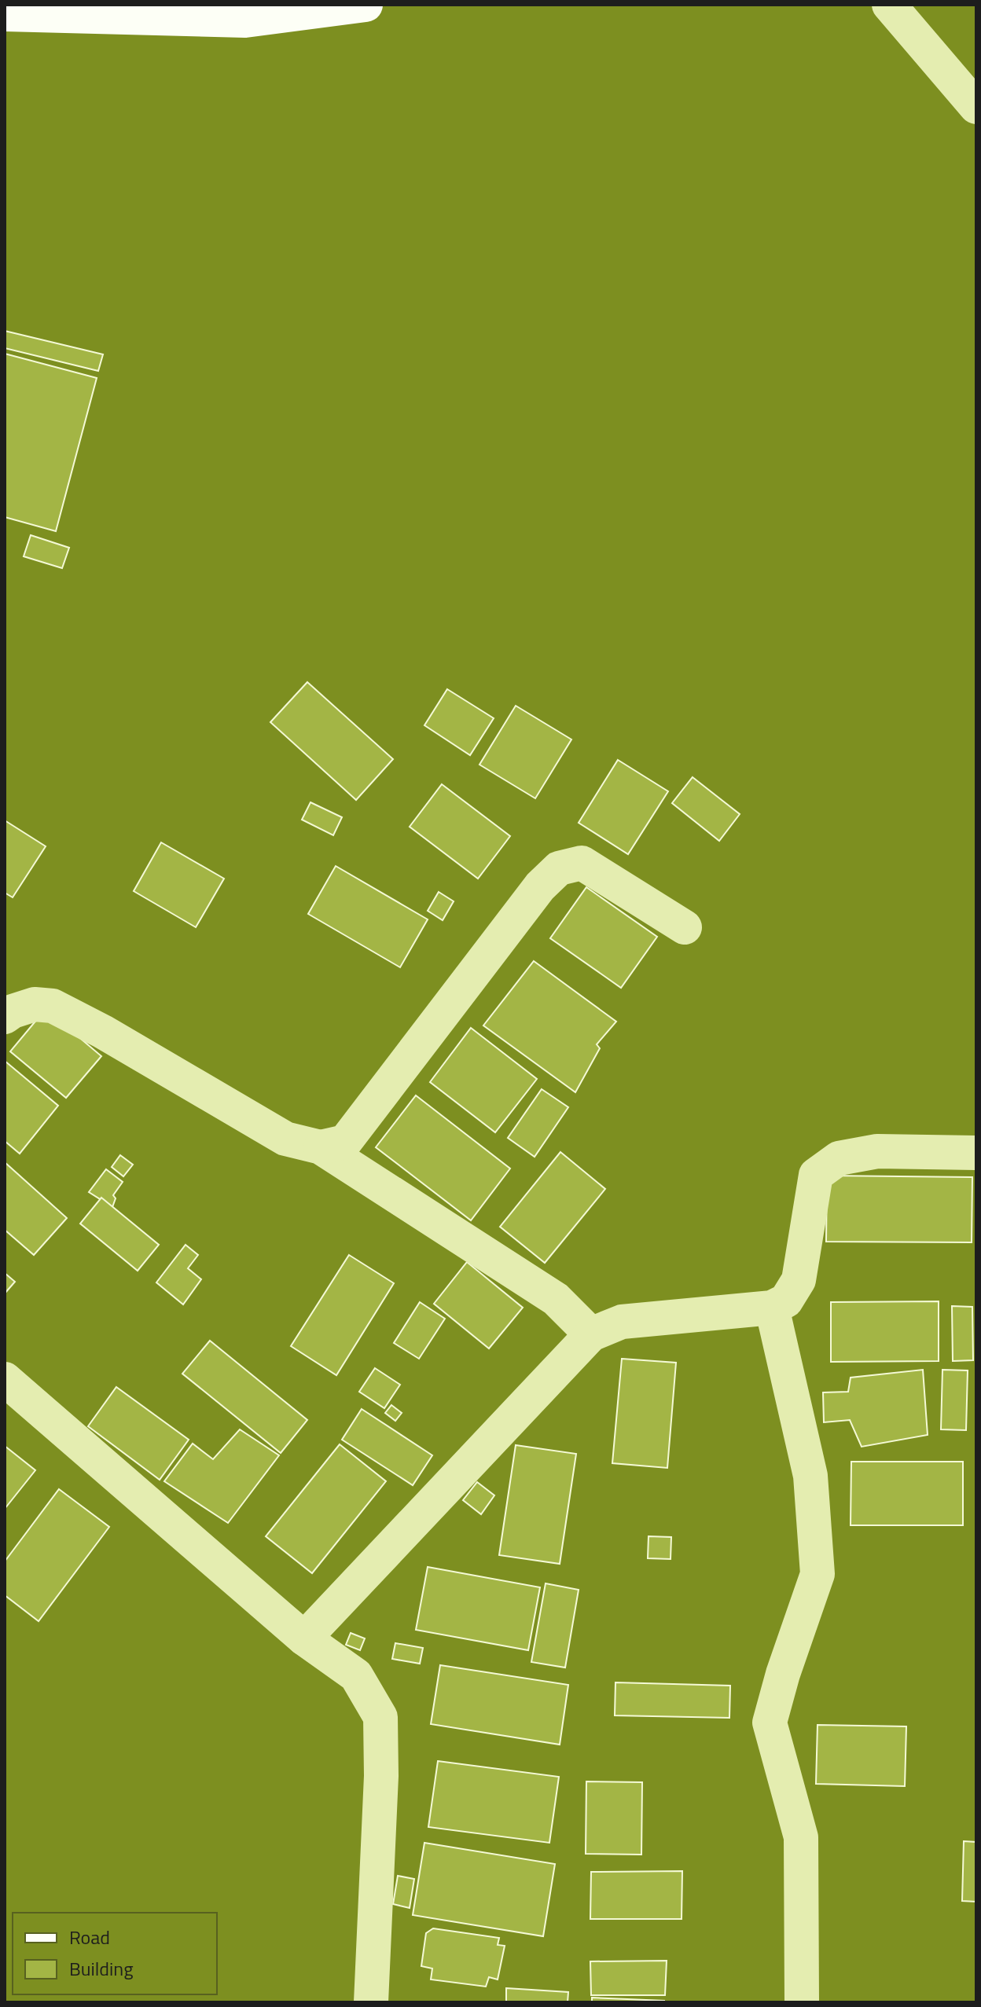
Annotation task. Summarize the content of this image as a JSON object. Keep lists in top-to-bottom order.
{
  "legend": ["Road", "Building"]
}
